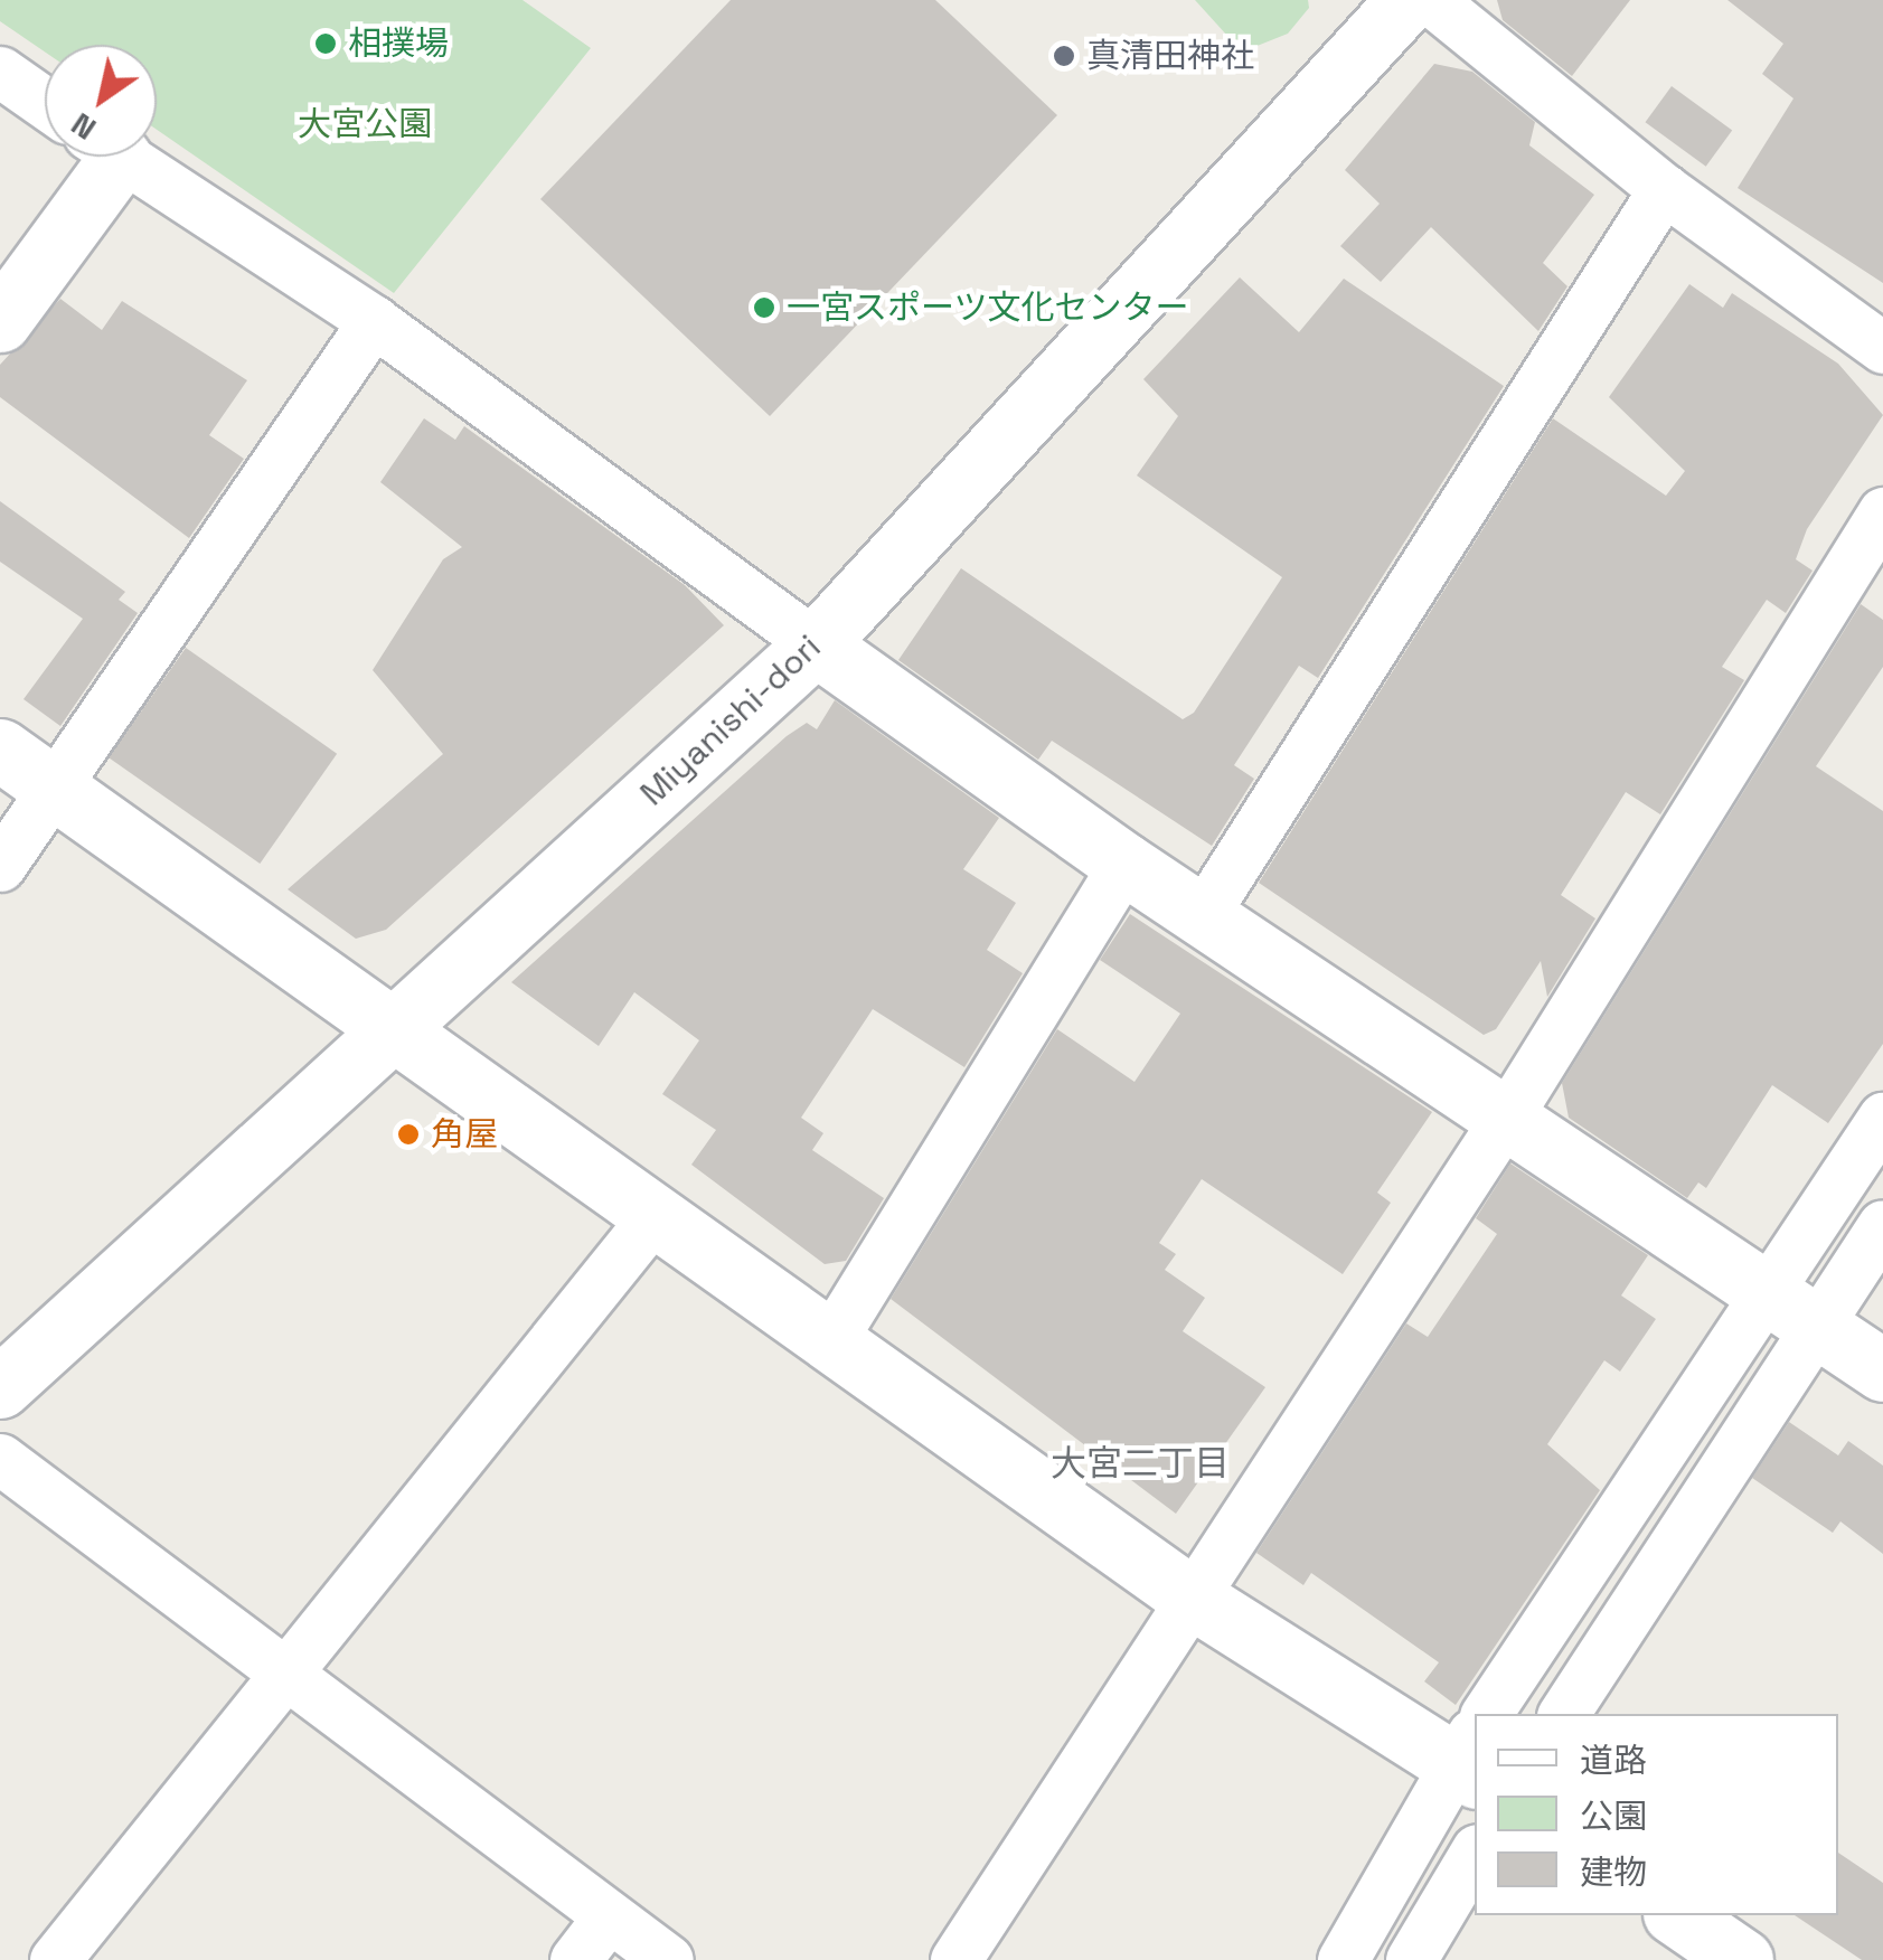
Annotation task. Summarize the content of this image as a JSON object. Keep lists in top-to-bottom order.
{
  "streets": {
    "street": ["Miyanishi-dori"]
  },
  "districts": ["大宮二丁目"],
  "parks": ["大宮公園"],
  "places": [
    "相撲場",
    "真清田神社",
    "一宮スポーツ文化センター",
    "角屋"
  ],
  "legend": ["道路", "公園", "建物"],
  "north": "bottom left"
}
